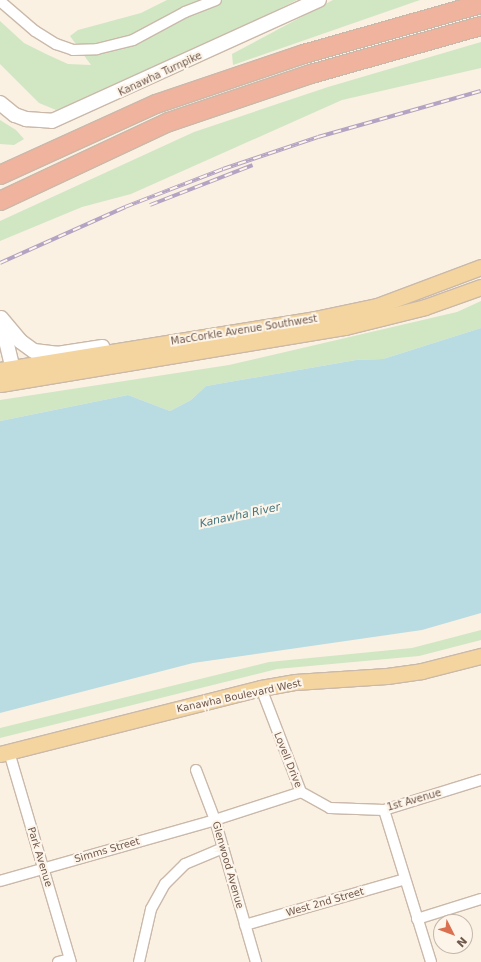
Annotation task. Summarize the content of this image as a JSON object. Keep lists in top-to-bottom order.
{
  "streets": {
    "main road": ["Kanawha Turnpike", "MacCorkle Avenue Southwest", "Kanawha Boulevard West"],
    "street": [
      "Lovell Drive",
      "1st Avenue",
      "Simms Street",
      "Park Avenue",
      "Glenwood Avenue",
      "West 2nd Street"
    ]
  },
  "crossings": [
    ["Kanawha Boulevard West", "Lovell Drive"],
    ["Kanawha Boulevard West", "Park Avenue"],
    ["Lovell Drive", "1st Avenue"],
    ["Lovell Drive", "Simms Street"],
    ["Lovell Drive", "Glenwood Avenue"],
    ["Simms Street", "Park Avenue"],
    ["Simms Street", "Glenwood Avenue"],
    ["Glenwood Avenue", "West 2nd Street"]
  ],
  "water": ["Kanawha River"],
  "north": "bottom right"
}
